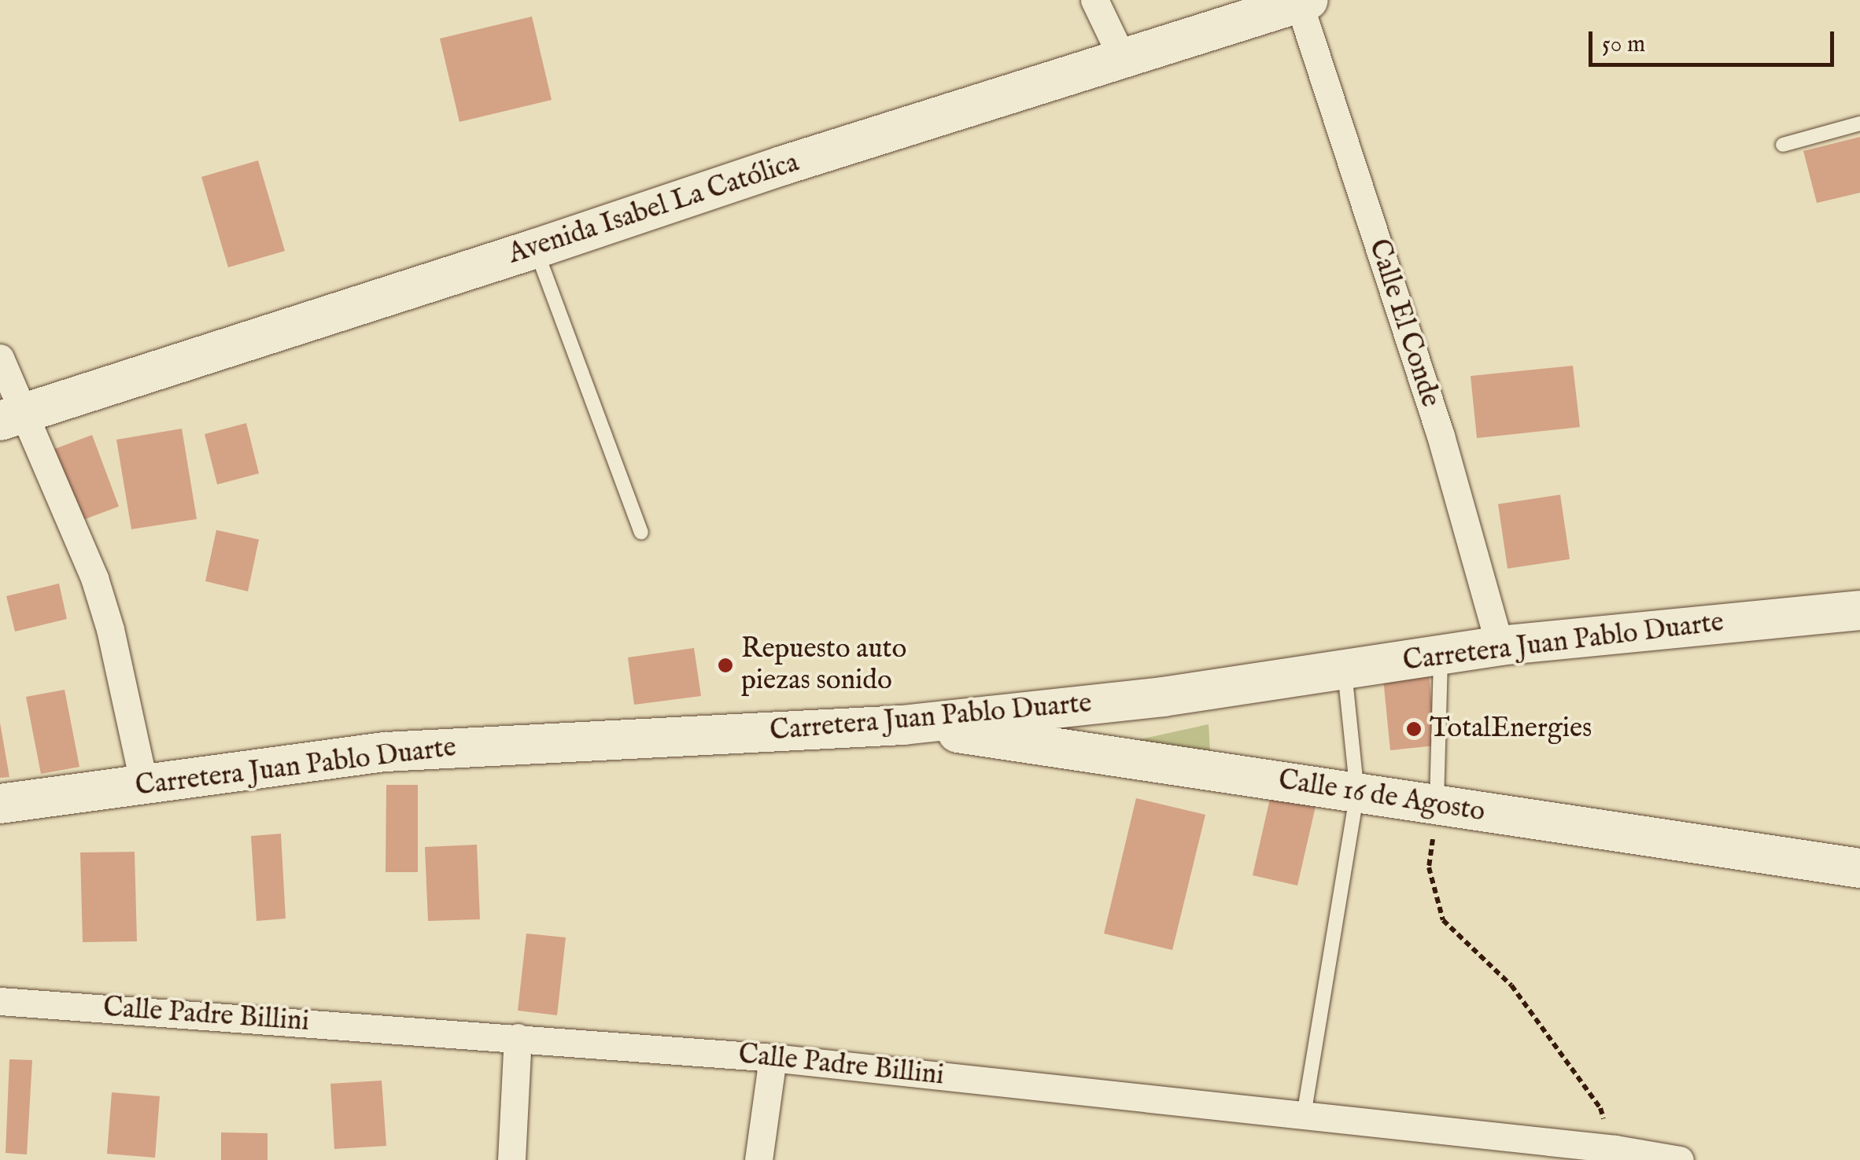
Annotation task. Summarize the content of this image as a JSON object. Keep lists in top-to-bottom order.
{
  "streets": {
    "main road": ["Avenida Isabel La Católica", "Carretera Juan Pablo Duarte", "Calle 16 de Agosto"],
    "street": ["Calle El Conde", "Calle Padre Billini"]
  },
  "crossings": [
    ["Avenida Isabel La Católica", "Calle El Conde"],
    ["Calle El Conde", "Carretera Juan Pablo Duarte"],
    ["Carretera Juan Pablo Duarte", "Calle 16 de Agosto"]
  ],
  "places": ["Repuesto auto piezas sonido", "TotalEnergies"],
  "scale_bar": "50 m"
}
